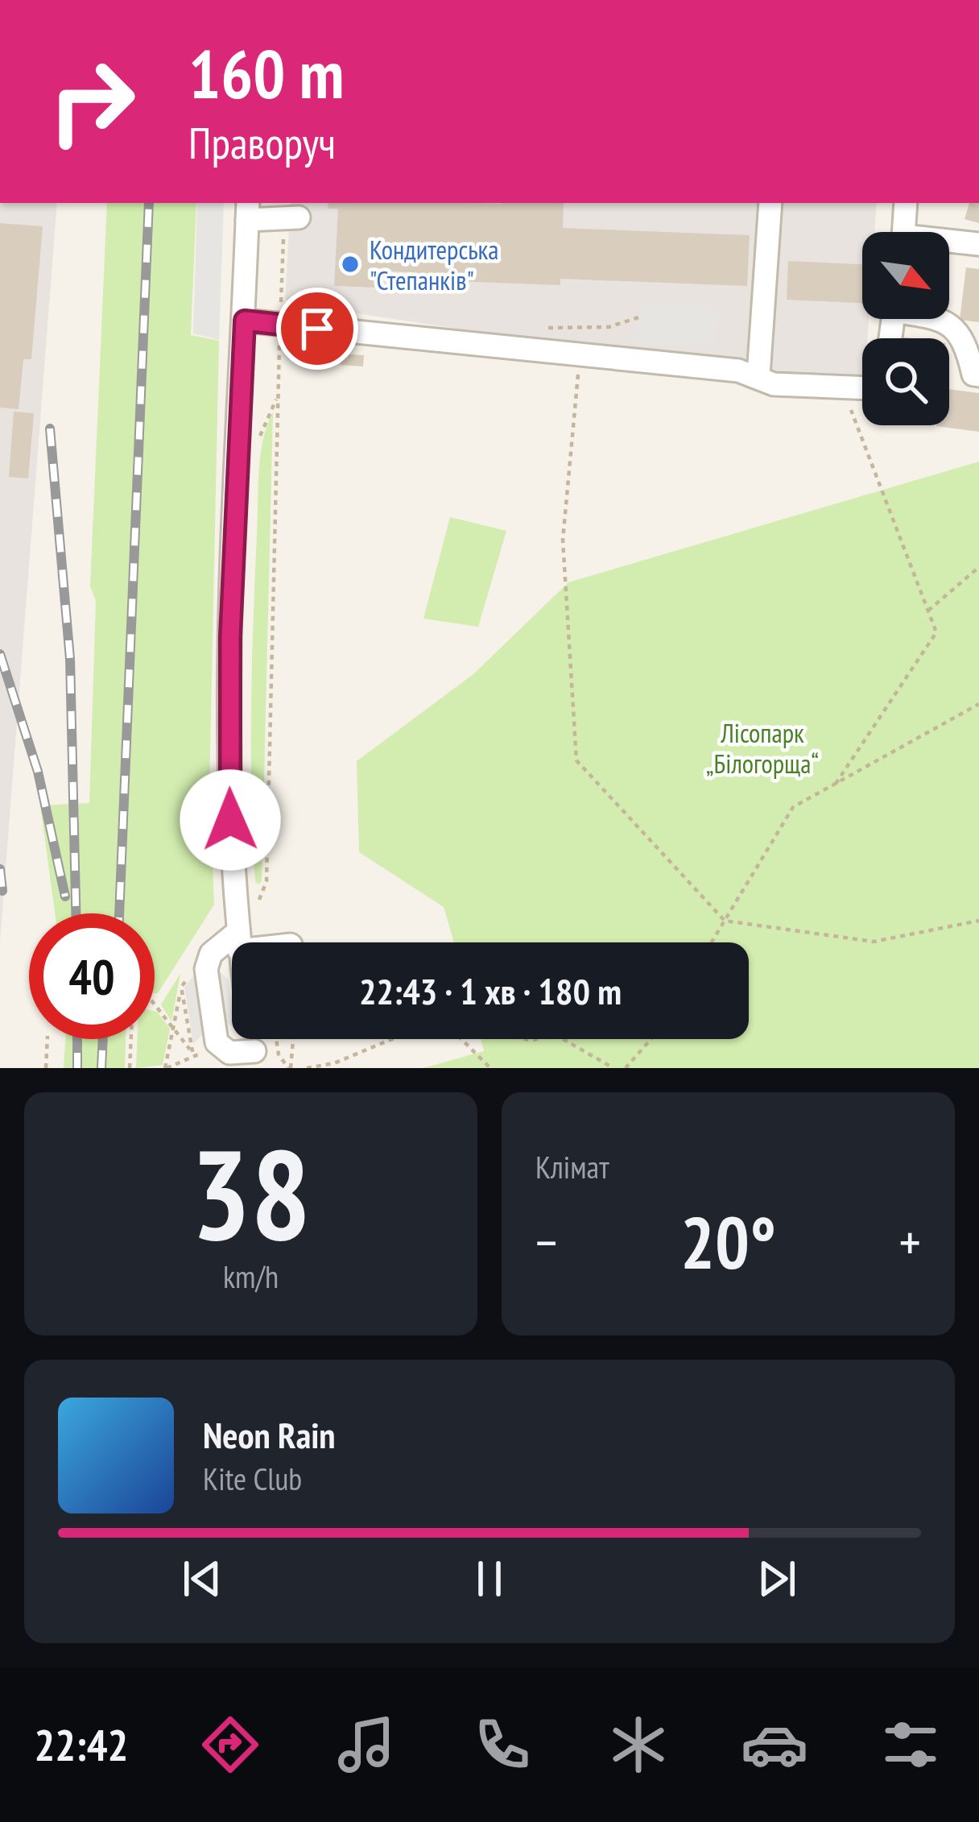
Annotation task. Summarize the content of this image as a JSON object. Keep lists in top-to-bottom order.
{
  "parks": ["Лісопарк „Білогорща“"],
  "places": ["Кондитерська \"Степанків\""],
  "north": "bottom right",
  "page": {
    "turn": ["160 m", "Праворуч"],
    "limit": "40",
    "trip": "22:43 · 1 хв · 180 m",
    "tile": [
      ["38", "km/h"],
      "Клімат"
    ],
    "heat": ["−", "20°", "+"],
    "song": ["Neon Rain", "Kite Club"],
    "tabs": "22:42"
  }
}
